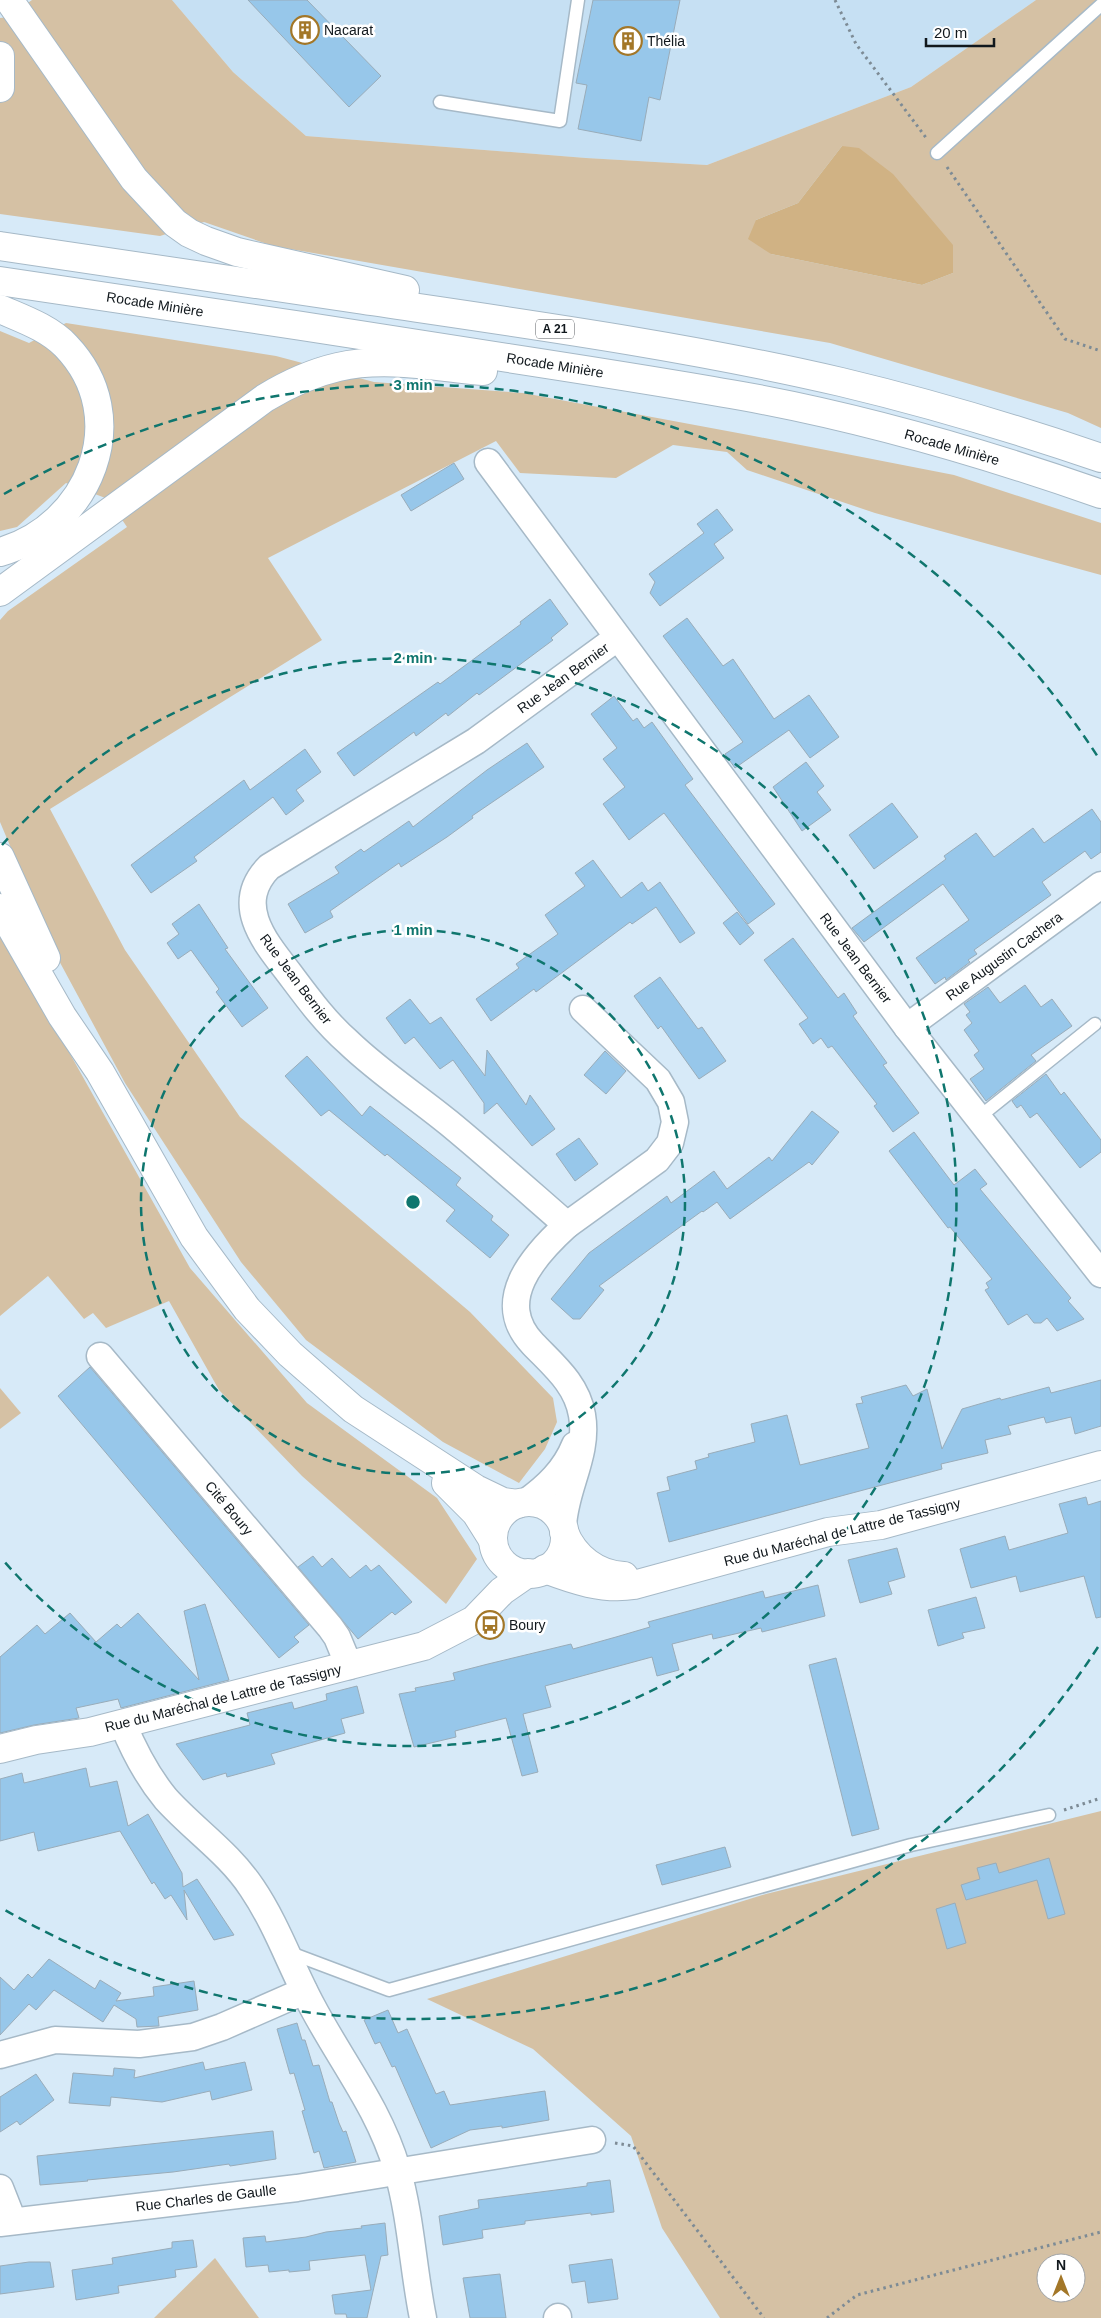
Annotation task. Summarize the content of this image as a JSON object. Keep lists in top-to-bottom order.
{
  "streets": {
    "main road": ["Rocade Minière", "A 21", "Rue du Maréchal de Lattre de Tassigny"],
    "street": [
      "Rue Jean Bernier",
      "Rue Augustin Cachera",
      "Cité Boury",
      "Rue Charles de Gaulle"
    ]
  },
  "crossings": [
    ["Rue Jean Bernier", "Rue Augustin Cachera"],
    ["Cité Boury", "Rue du Maréchal de Lattre de Tassigny"]
  ],
  "places": {
    "building": ["Nacarat", "Thélia"],
    "bus stop": ["Boury"]
  },
  "scale_bar": "20 m",
  "north": "top",
  "rings": ["3 min", "2 min", "1 min"]
}
